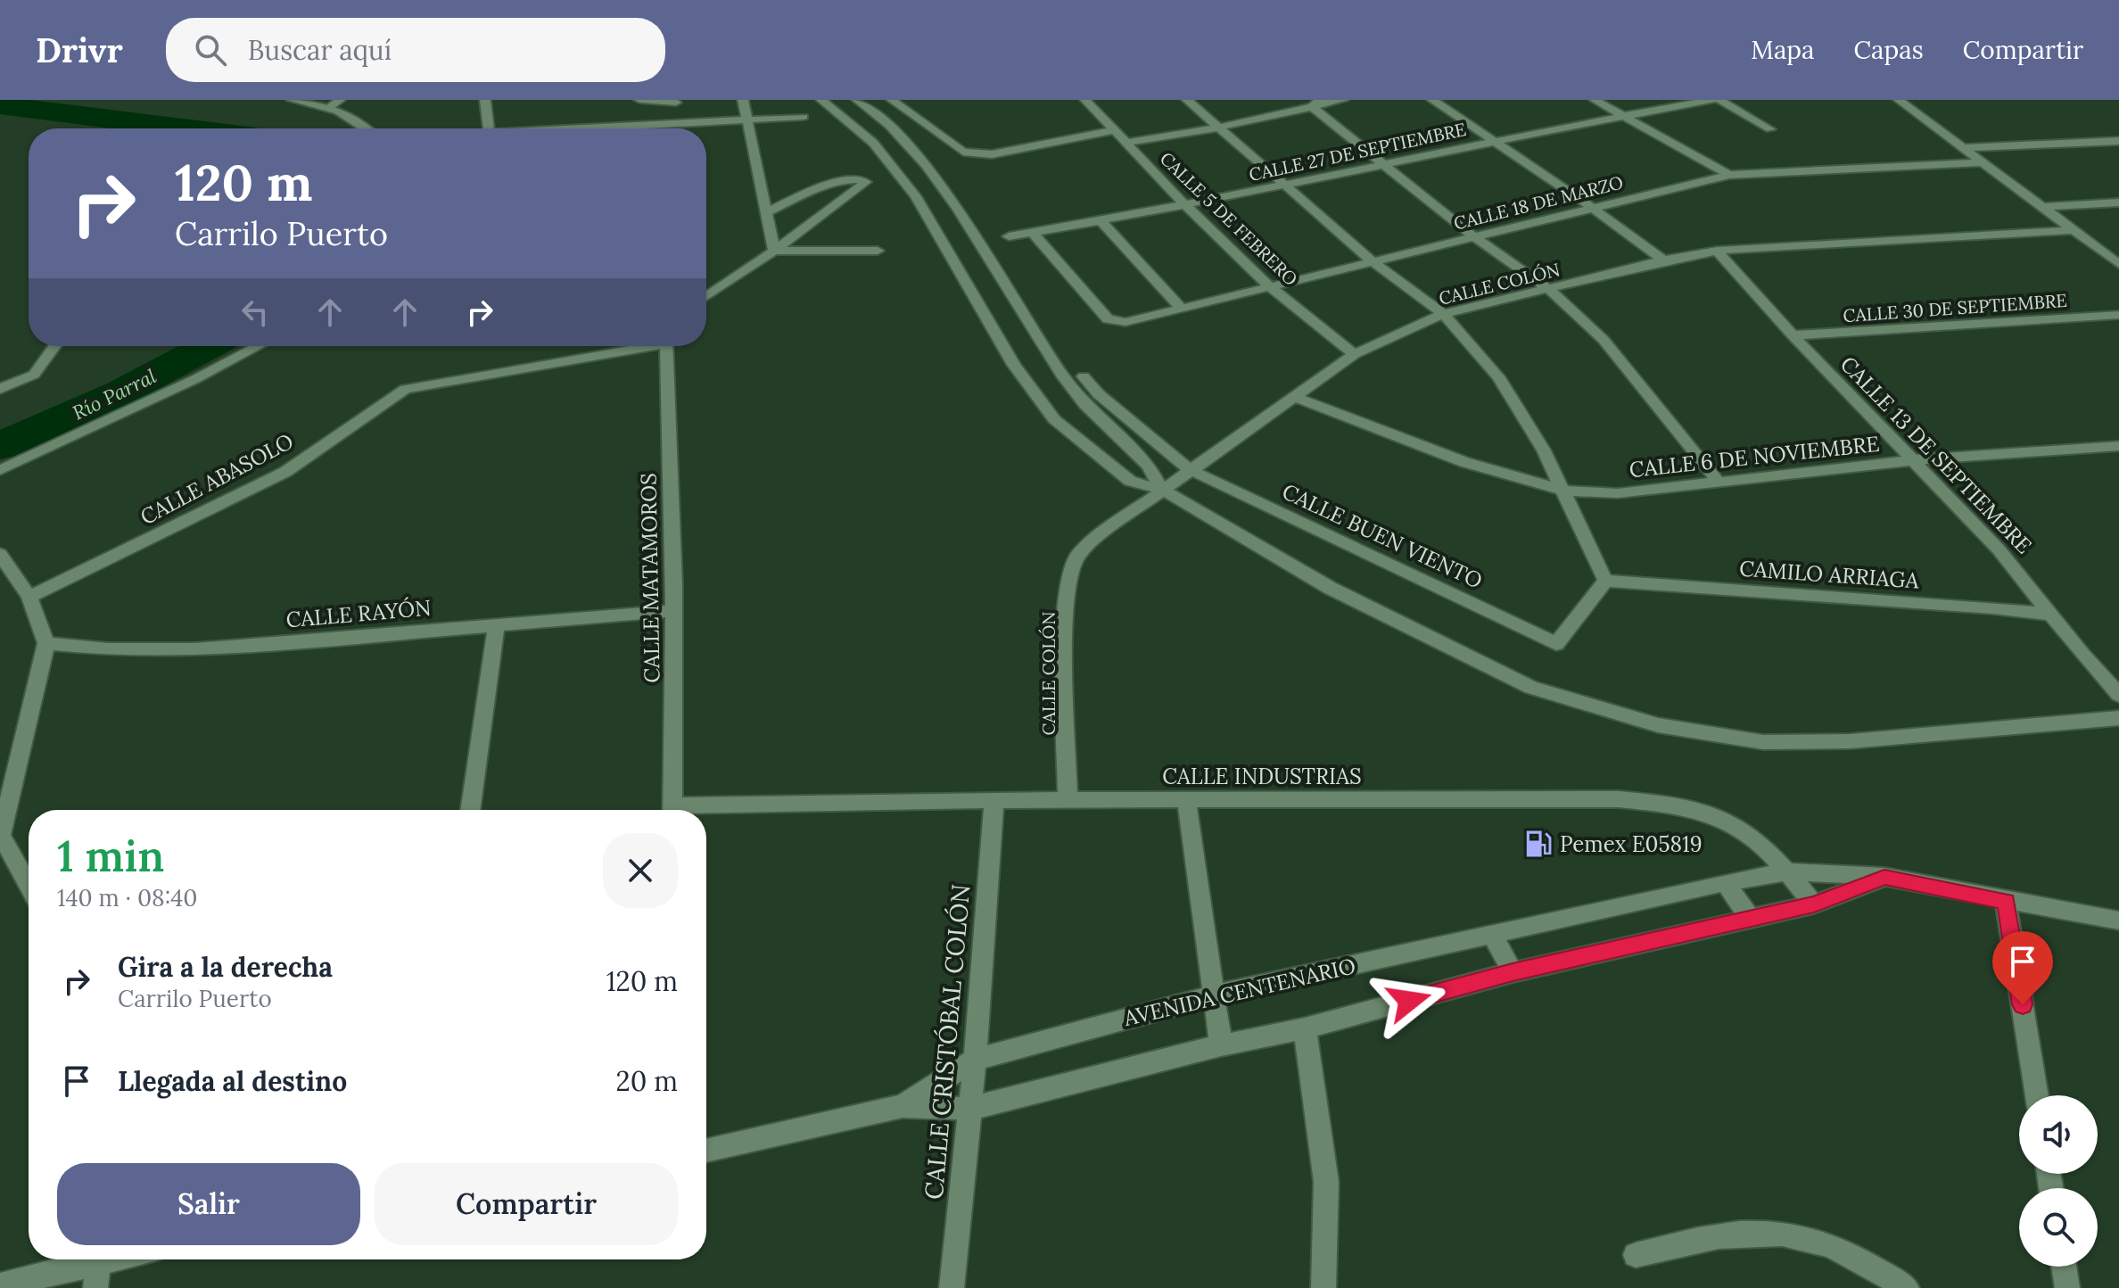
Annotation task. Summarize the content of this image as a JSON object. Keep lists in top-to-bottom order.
{
  "streets": {
    "street": [
      "CALLE 27 DE SEPTIEMBRE",
      "CALLE 18 DE MARZO",
      "CALLE 5 DE FEBRERO",
      "CALLE COLÓN",
      "CALLE 30 DE SEPTIEMBRE",
      "CALLE 13 DE SEPTIEMBRE",
      "CALLE 6 DE NOVIEMBRE",
      "CALLE ABASOLO",
      "CALLE BUEN VIENTO",
      "CAMILO ARRIAGA",
      "CALLE MATAMOROS",
      "CALLE RAYÓN",
      "CALLE INDUSTRIAS",
      "AVENIDA CENTENARIO",
      "CALLE CRISTÓBAL COLÓN"
    ]
  },
  "crossings": [
    ["CALLE 27 DE SEPTIEMBRE", "CALLE 18 DE MARZO"],
    ["CALLE 27 DE SEPTIEMBRE", "CALLE 5 DE FEBRERO"],
    ["CALLE 18 DE MARZO", "CALLE 5 DE FEBRERO"],
    ["CALLE 5 DE FEBRERO", "CALLE COLÓN"],
    ["CALLE COLÓN", "CALLE 13 DE SEPTIEMBRE"],
    ["CALLE COLÓN", "CALLE 6 DE NOVIEMBRE"],
    ["CALLE COLÓN", "CALLE BUEN VIENTO"],
    ["CALLE COLÓN", "CALLE INDUSTRIAS"],
    ["CALLE 30 DE SEPTIEMBRE", "CALLE 13 DE SEPTIEMBRE"],
    ["CALLE 13 DE SEPTIEMBRE", "CALLE 6 DE NOVIEMBRE"],
    ["CALLE 13 DE SEPTIEMBRE", "CAMILO ARRIAGA"],
    ["CALLE BUEN VIENTO", "CAMILO ARRIAGA"],
    ["CALLE MATAMOROS", "CALLE RAYÓN"],
    ["CALLE INDUSTRIAS", "AVENIDA CENTENARIO"],
    ["CALLE INDUSTRIAS", "CALLE CRISTÓBAL COLÓN"],
    ["AVENIDA CENTENARIO", "CALLE CRISTÓBAL COLÓN"]
  ],
  "water": ["Río Parral"],
  "places": {
    "fuel station": ["Pemex E05819"]
  },
  "page": {
    "header": "Drivr",
    "search": "Buscar aquí",
    "nav": ["Mapa", "Capas", "Compartir"],
    "turn": ["120 m", "Carrilo Puerto"],
    "heading": ["1 min", "140 m · 08:40"],
    "list": [
      {
        "name": "Gira a la derecha",
        "note": "Carrilo Puerto",
        "value": "120 m"
      },
      {
        "name": "Llegada al destino",
        "value": "20 m"
      }
    ],
    "buttons": ["Salir", "Compartir"]
  }
}
